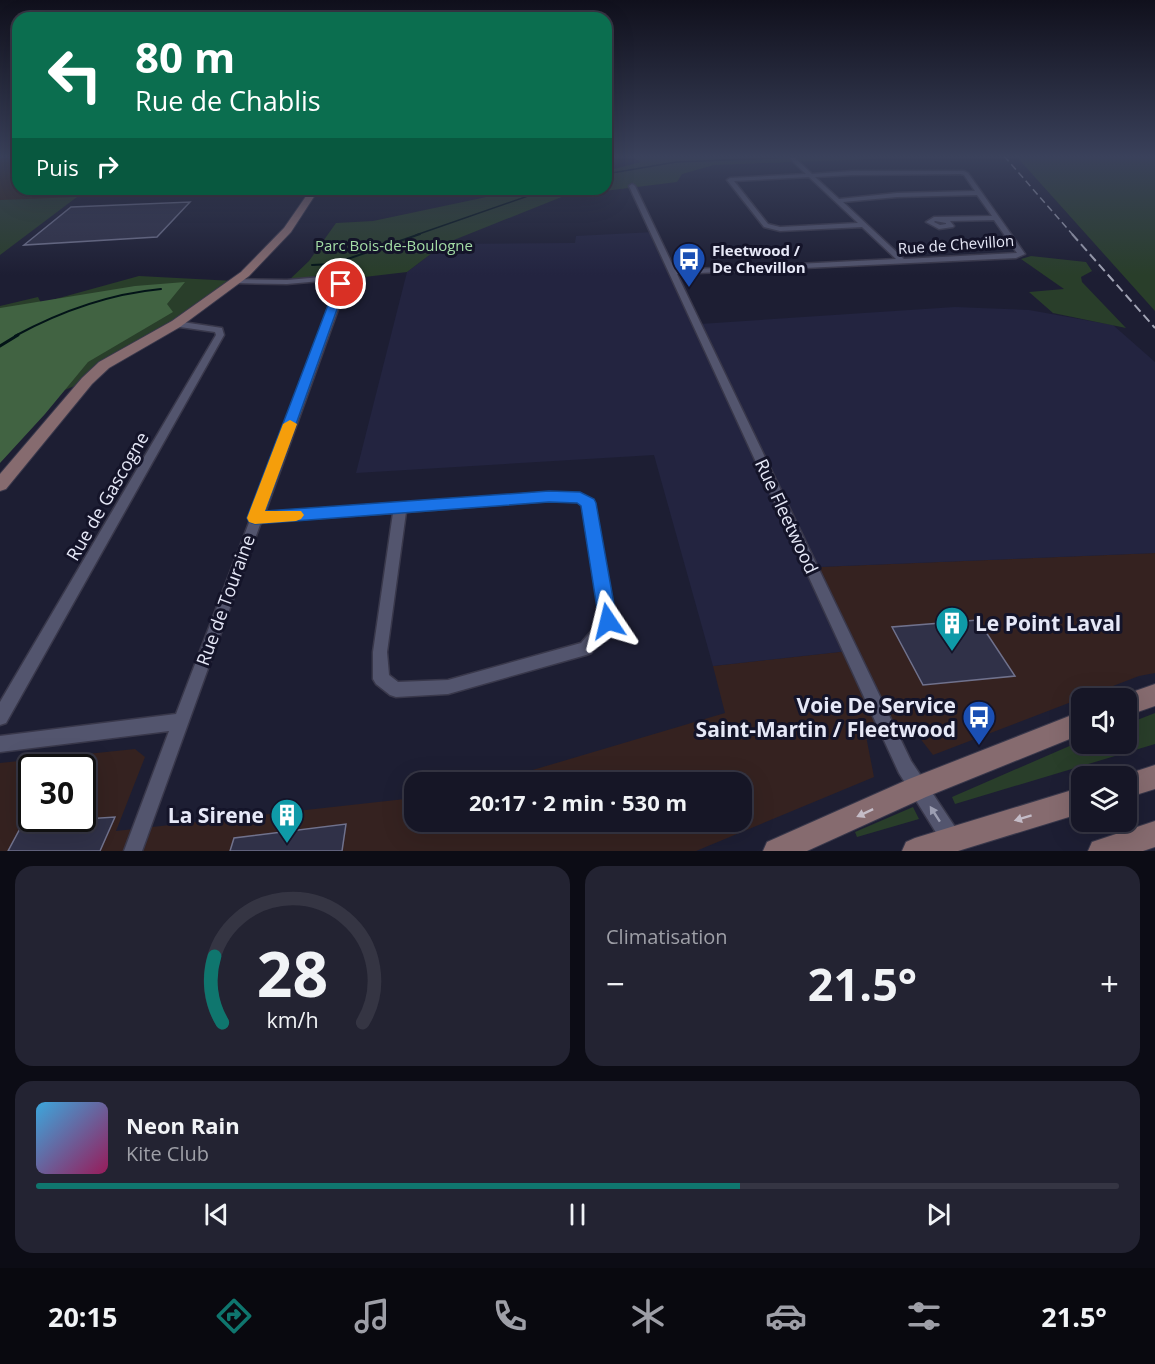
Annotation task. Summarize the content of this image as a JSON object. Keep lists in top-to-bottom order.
{
  "streets": {
    "street": [
      "Rue de Chevillon",
      "Rue de Gascogne",
      "Rue Fleetwood",
      "Rue de Touraine"
    ]
  },
  "crossings": [
    ["Rue de Chevillon", "Rue Fleetwood"]
  ],
  "parks": ["Parc Bois-de-Boulogne"],
  "places": {
    "bus stop": ["Fleetwood / De Chevillon", "Voie De Service Saint-Martin / Fleetwood"],
    "building": ["Le Point Laval", "La Sirene"]
  },
  "page": {
    "turn": ["80 m", "Rue de Chablis"],
    "then": "Puis",
    "limit": "30",
    "trip": "20:17 · 2 min · 530 m",
    "tile": "Climatisation",
    "heat": ["−", "21.5°", "+"],
    "song": ["Neon Rain", "Kite Club"],
    "tabs": ["20:15", "21.5°"],
    "gauge": ["28", "km/h"]
  }
}
